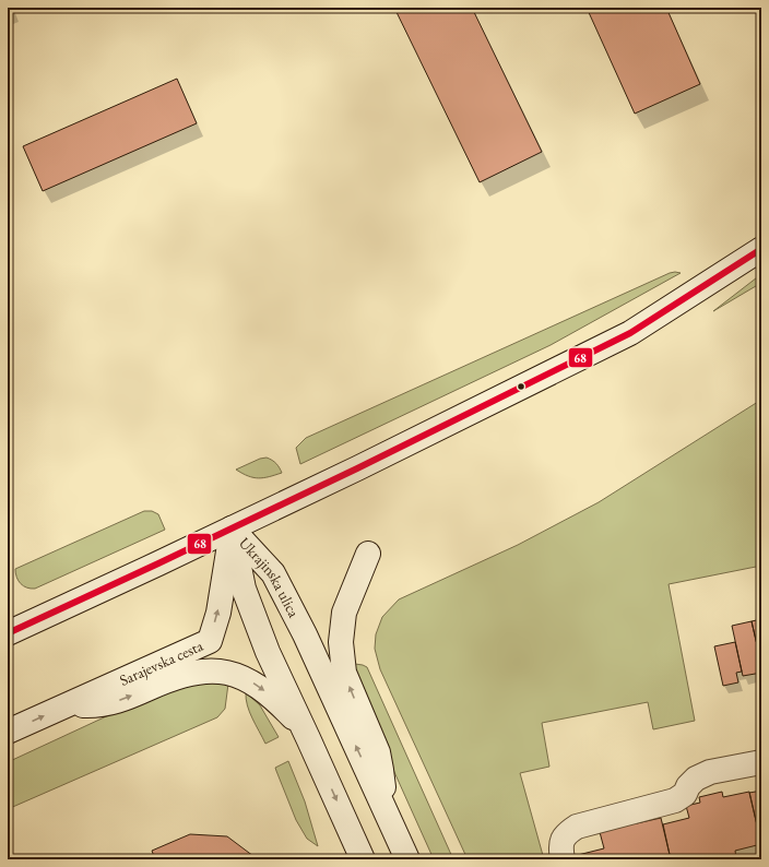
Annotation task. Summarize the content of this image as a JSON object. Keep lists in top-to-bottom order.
{
  "streets": {
    "main road": ["Ukrajinska ulica", "Sarajevska cesta"]
  },
  "crossings": [
    ["Ukrajinska ulica", "Sarajevska cesta"]
  ],
  "lines": ["transit line 68"]
}
